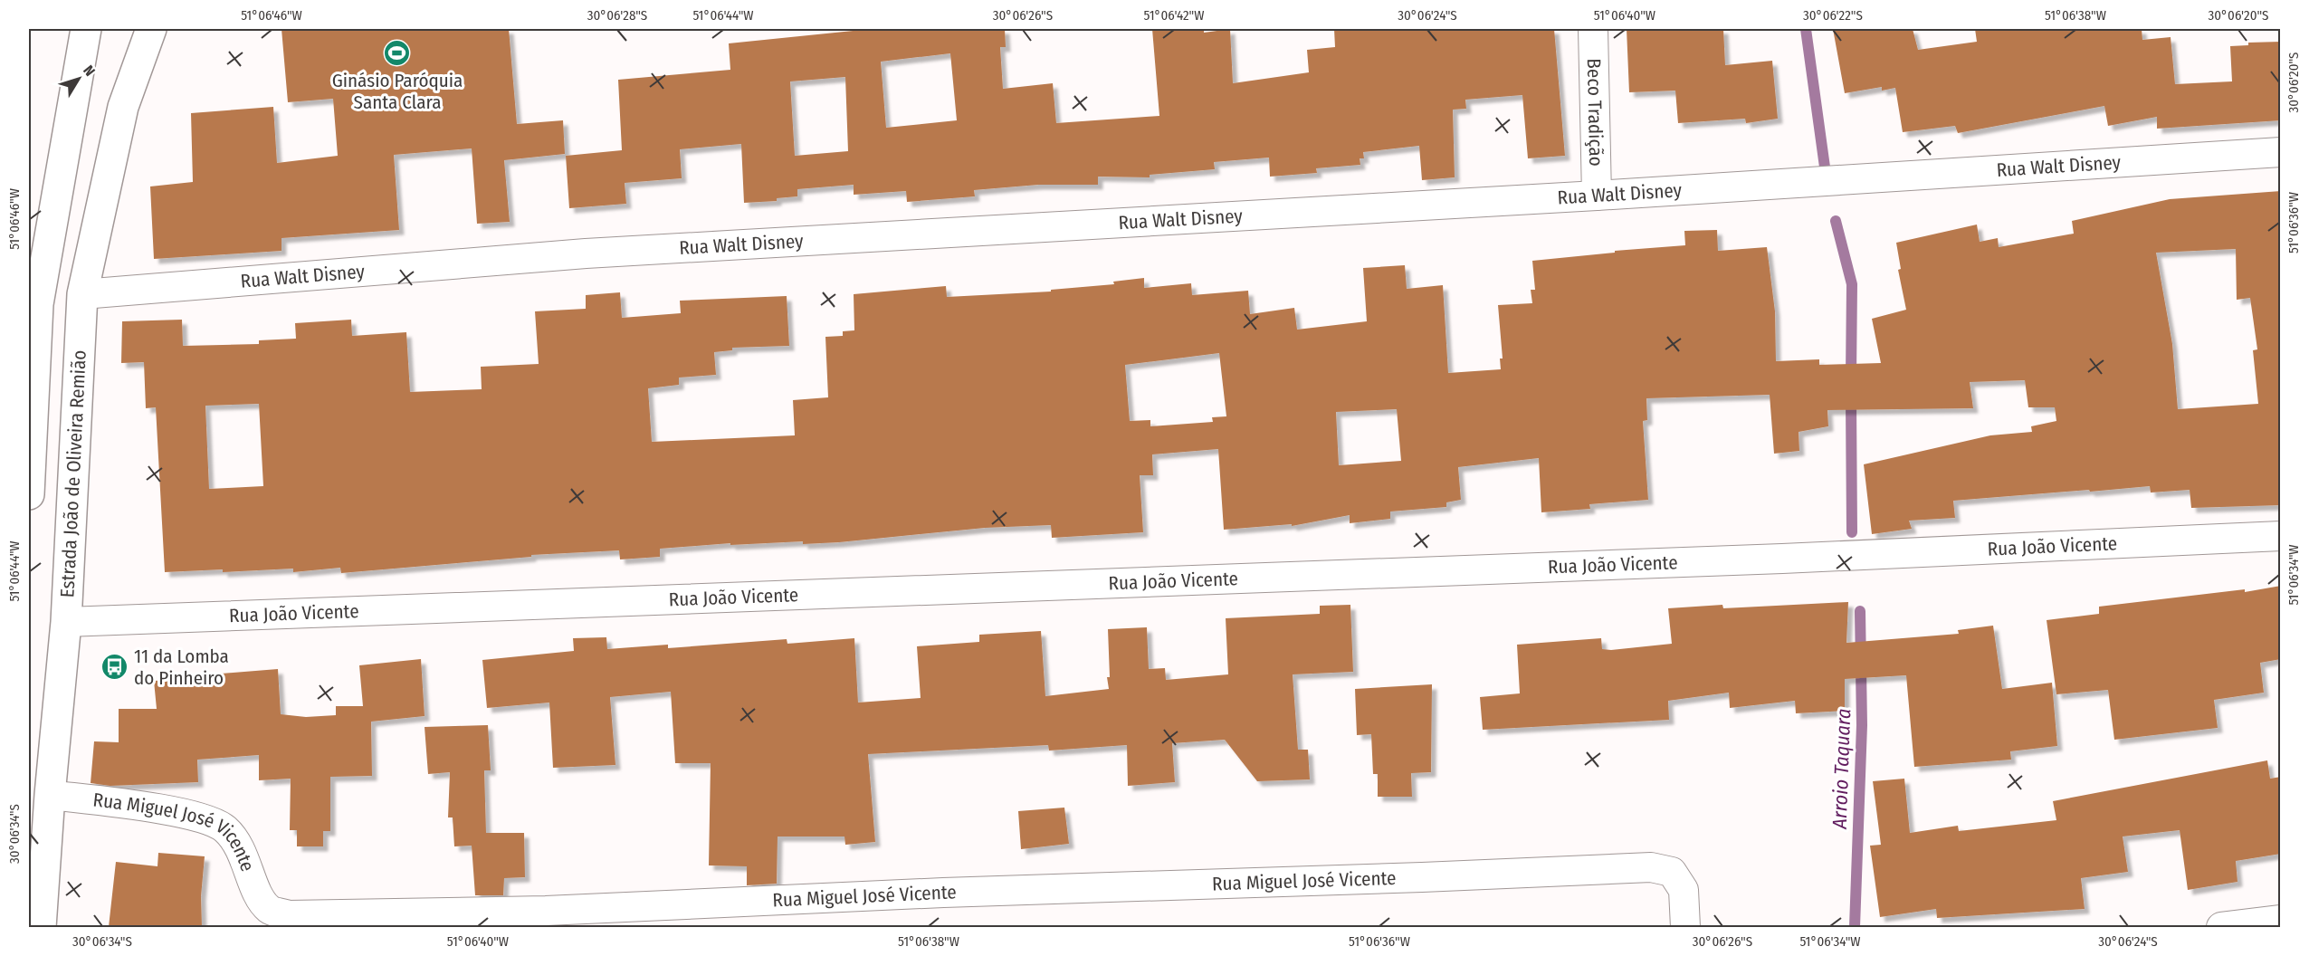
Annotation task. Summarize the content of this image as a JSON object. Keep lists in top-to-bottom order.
{
  "streets": {
    "main road": ["Estrada João de Oliveira Remião"],
    "street": [
      "Beco Tradição",
      "Rua Walt Disney",
      "Rua João Vicente",
      "Rua Miguel José Vicente"
    ]
  },
  "crossings": [
    ["Beco Tradição", "Rua Walt Disney"],
    ["Rua Walt Disney", "Estrada João de Oliveira Remião"],
    ["Estrada João de Oliveira Remião", "Rua João Vicente"],
    ["Estrada João de Oliveira Remião", "Rua Miguel José Vicente"]
  ],
  "water": ["Arroio Taquara"],
  "places": {
    "sports": ["Ginásio Paróquia Santa Clara"],
    "bus stop": ["11 da Lomba do Pinheiro"]
  },
  "north": "top right",
  "coordinates": [
    "51°06'46\"W",
    "30°06'28\"S",
    "51°06'44\"W",
    "30°06'26\"S",
    "51°06'42\"W",
    "30°06'24\"S",
    "51°06'40\"W",
    "30°06'22\"S",
    "51°06'38\"W",
    "30°06'20\"S",
    "51°06'36\"W",
    "51°06'34\"W",
    "30°06'34\"S"
  ]
}
